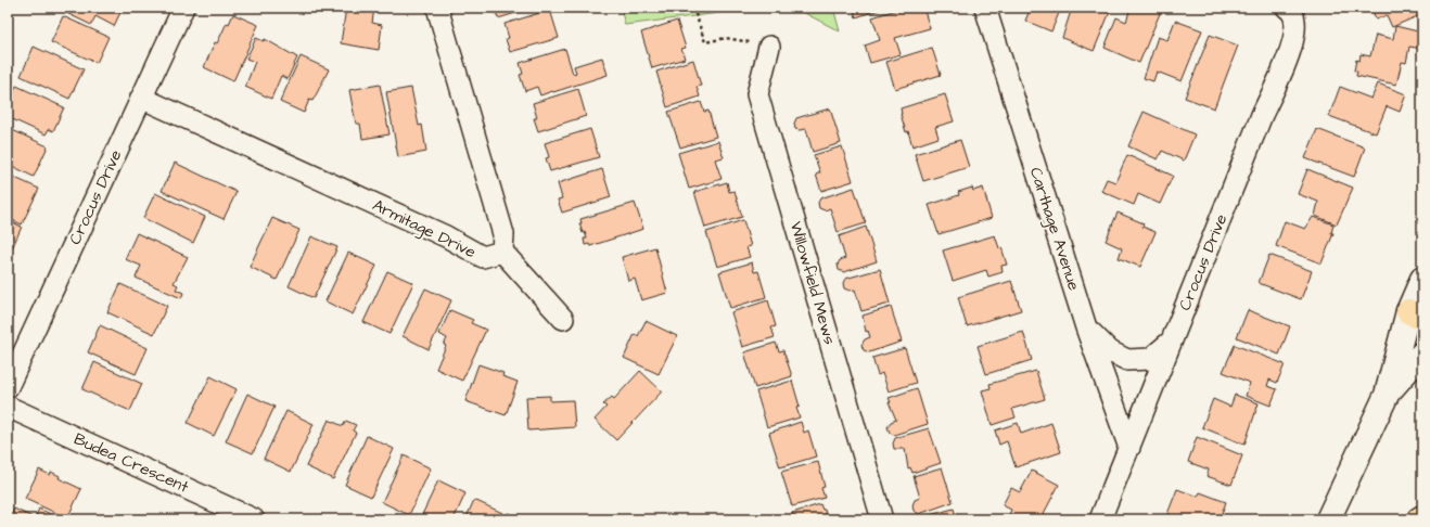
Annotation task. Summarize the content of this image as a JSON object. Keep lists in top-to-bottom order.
{
  "streets": {
    "street": [
      "Crocus Drive",
      "Armitage Drive",
      "Carthage Avenue",
      "Willowfield Mews",
      "Budea Crescent"
    ]
  },
  "crossings": [
    ["Crocus Drive", "Armitage Drive"],
    ["Crocus Drive", "Carthage Avenue"]
  ]
}
